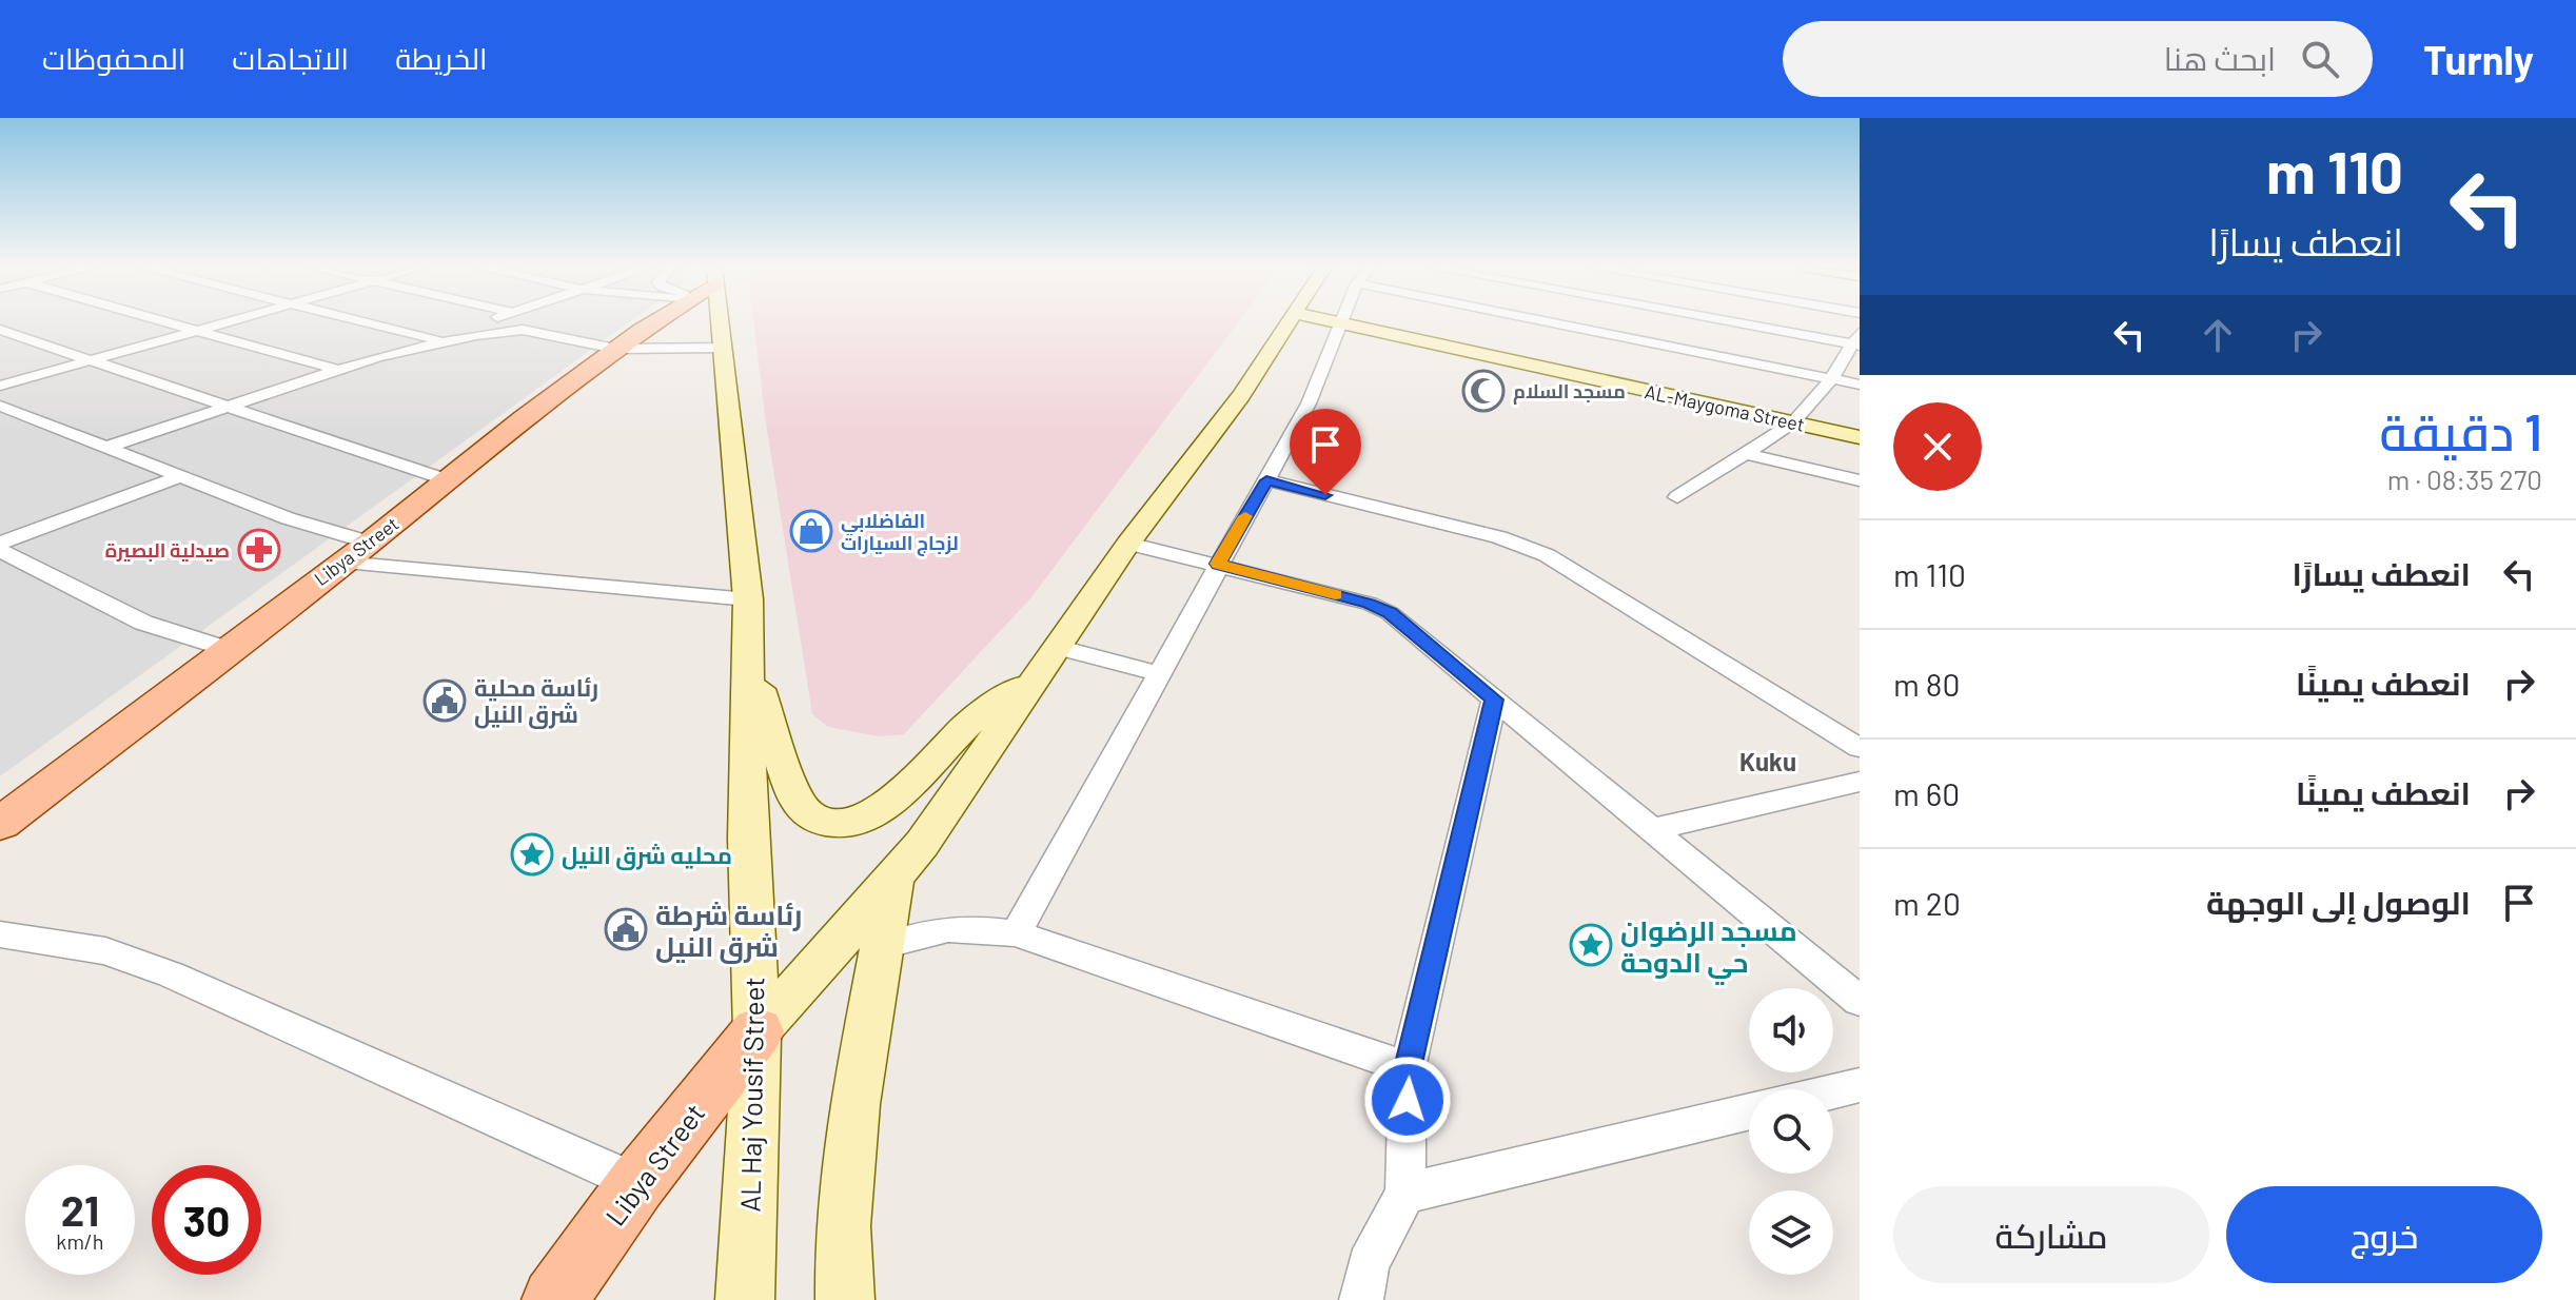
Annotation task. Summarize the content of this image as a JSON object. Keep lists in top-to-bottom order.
{
  "streets": {
    "main road": ["AL-Maygoma Street", "Libya Street", "AL Haj Yousif Street"]
  },
  "crossings": [
    ["Libya Street", "AL Haj Yousif Street"]
  ],
  "districts": ["Kuku"],
  "places": {
    "mosque": ["مسجد السلام"],
    "shop": ["الفاضلابي لزجاج السيارات"],
    "pharmacy": ["صيدلية البصيرة"],
    "public building": ["رئاسة محلية شرق النيل", "رئاسة شرطة شرق النيل"],
    "place": ["محليه شرق النيل", "مسجد الرضوان حي الدوحة"]
  },
  "page": {
    "header": "Turnly",
    "search": "ابحث هنا",
    "nav": ["الخريطة", "الاتجاهات", "المحفوظات"],
    "turn": ["110 m", "انعطف يسارًا"],
    "heading": ["1 دقيقة", "270 m · 08:35"],
    "list": [
      {
        "name": "انعطف يسارًا",
        "value": "110 m"
      },
      {
        "name": "انعطف يمينًا",
        "value": "80 m"
      },
      {
        "name": "انعطف يمينًا",
        "value": "60 m"
      },
      {
        "name": "الوصول إلى الوجهة",
        "value": "20 m"
      }
    ],
    "speed": "21 km/h",
    "limit": "30",
    "buttons": ["خروج", "مشاركة"]
  }
}
